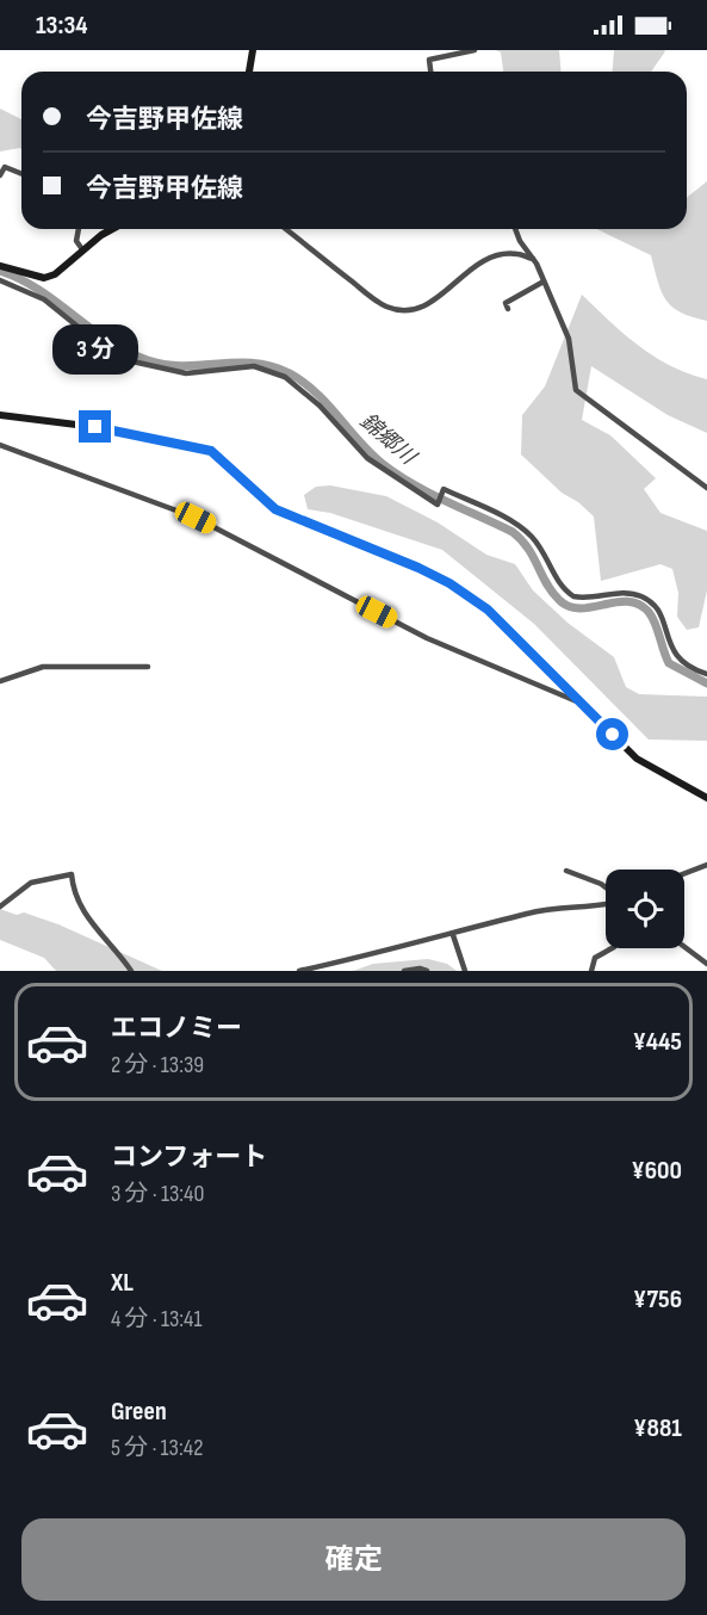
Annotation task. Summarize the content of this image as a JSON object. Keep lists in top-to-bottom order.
{
  "water": ["錦郷川"],
  "page": {
    "status": "13:34",
    "banner": ["今吉野甲佐線", "今吉野甲佐線"],
    "bubble": "3 分",
    "list": [
      {
        "name": "エコノミー",
        "note": "2 分 · 13:39",
        "value": "¥445"
      },
      {
        "name": "コンフォート",
        "note": "3 分 · 13:40",
        "value": "¥600"
      },
      {
        "name": "XL",
        "note": "4 分 · 13:41",
        "value": "¥756"
      },
      {
        "name": "Green",
        "note": "5 分 · 13:42",
        "value": "¥881"
      }
    ],
    "buttons": "確定"
  }
}
